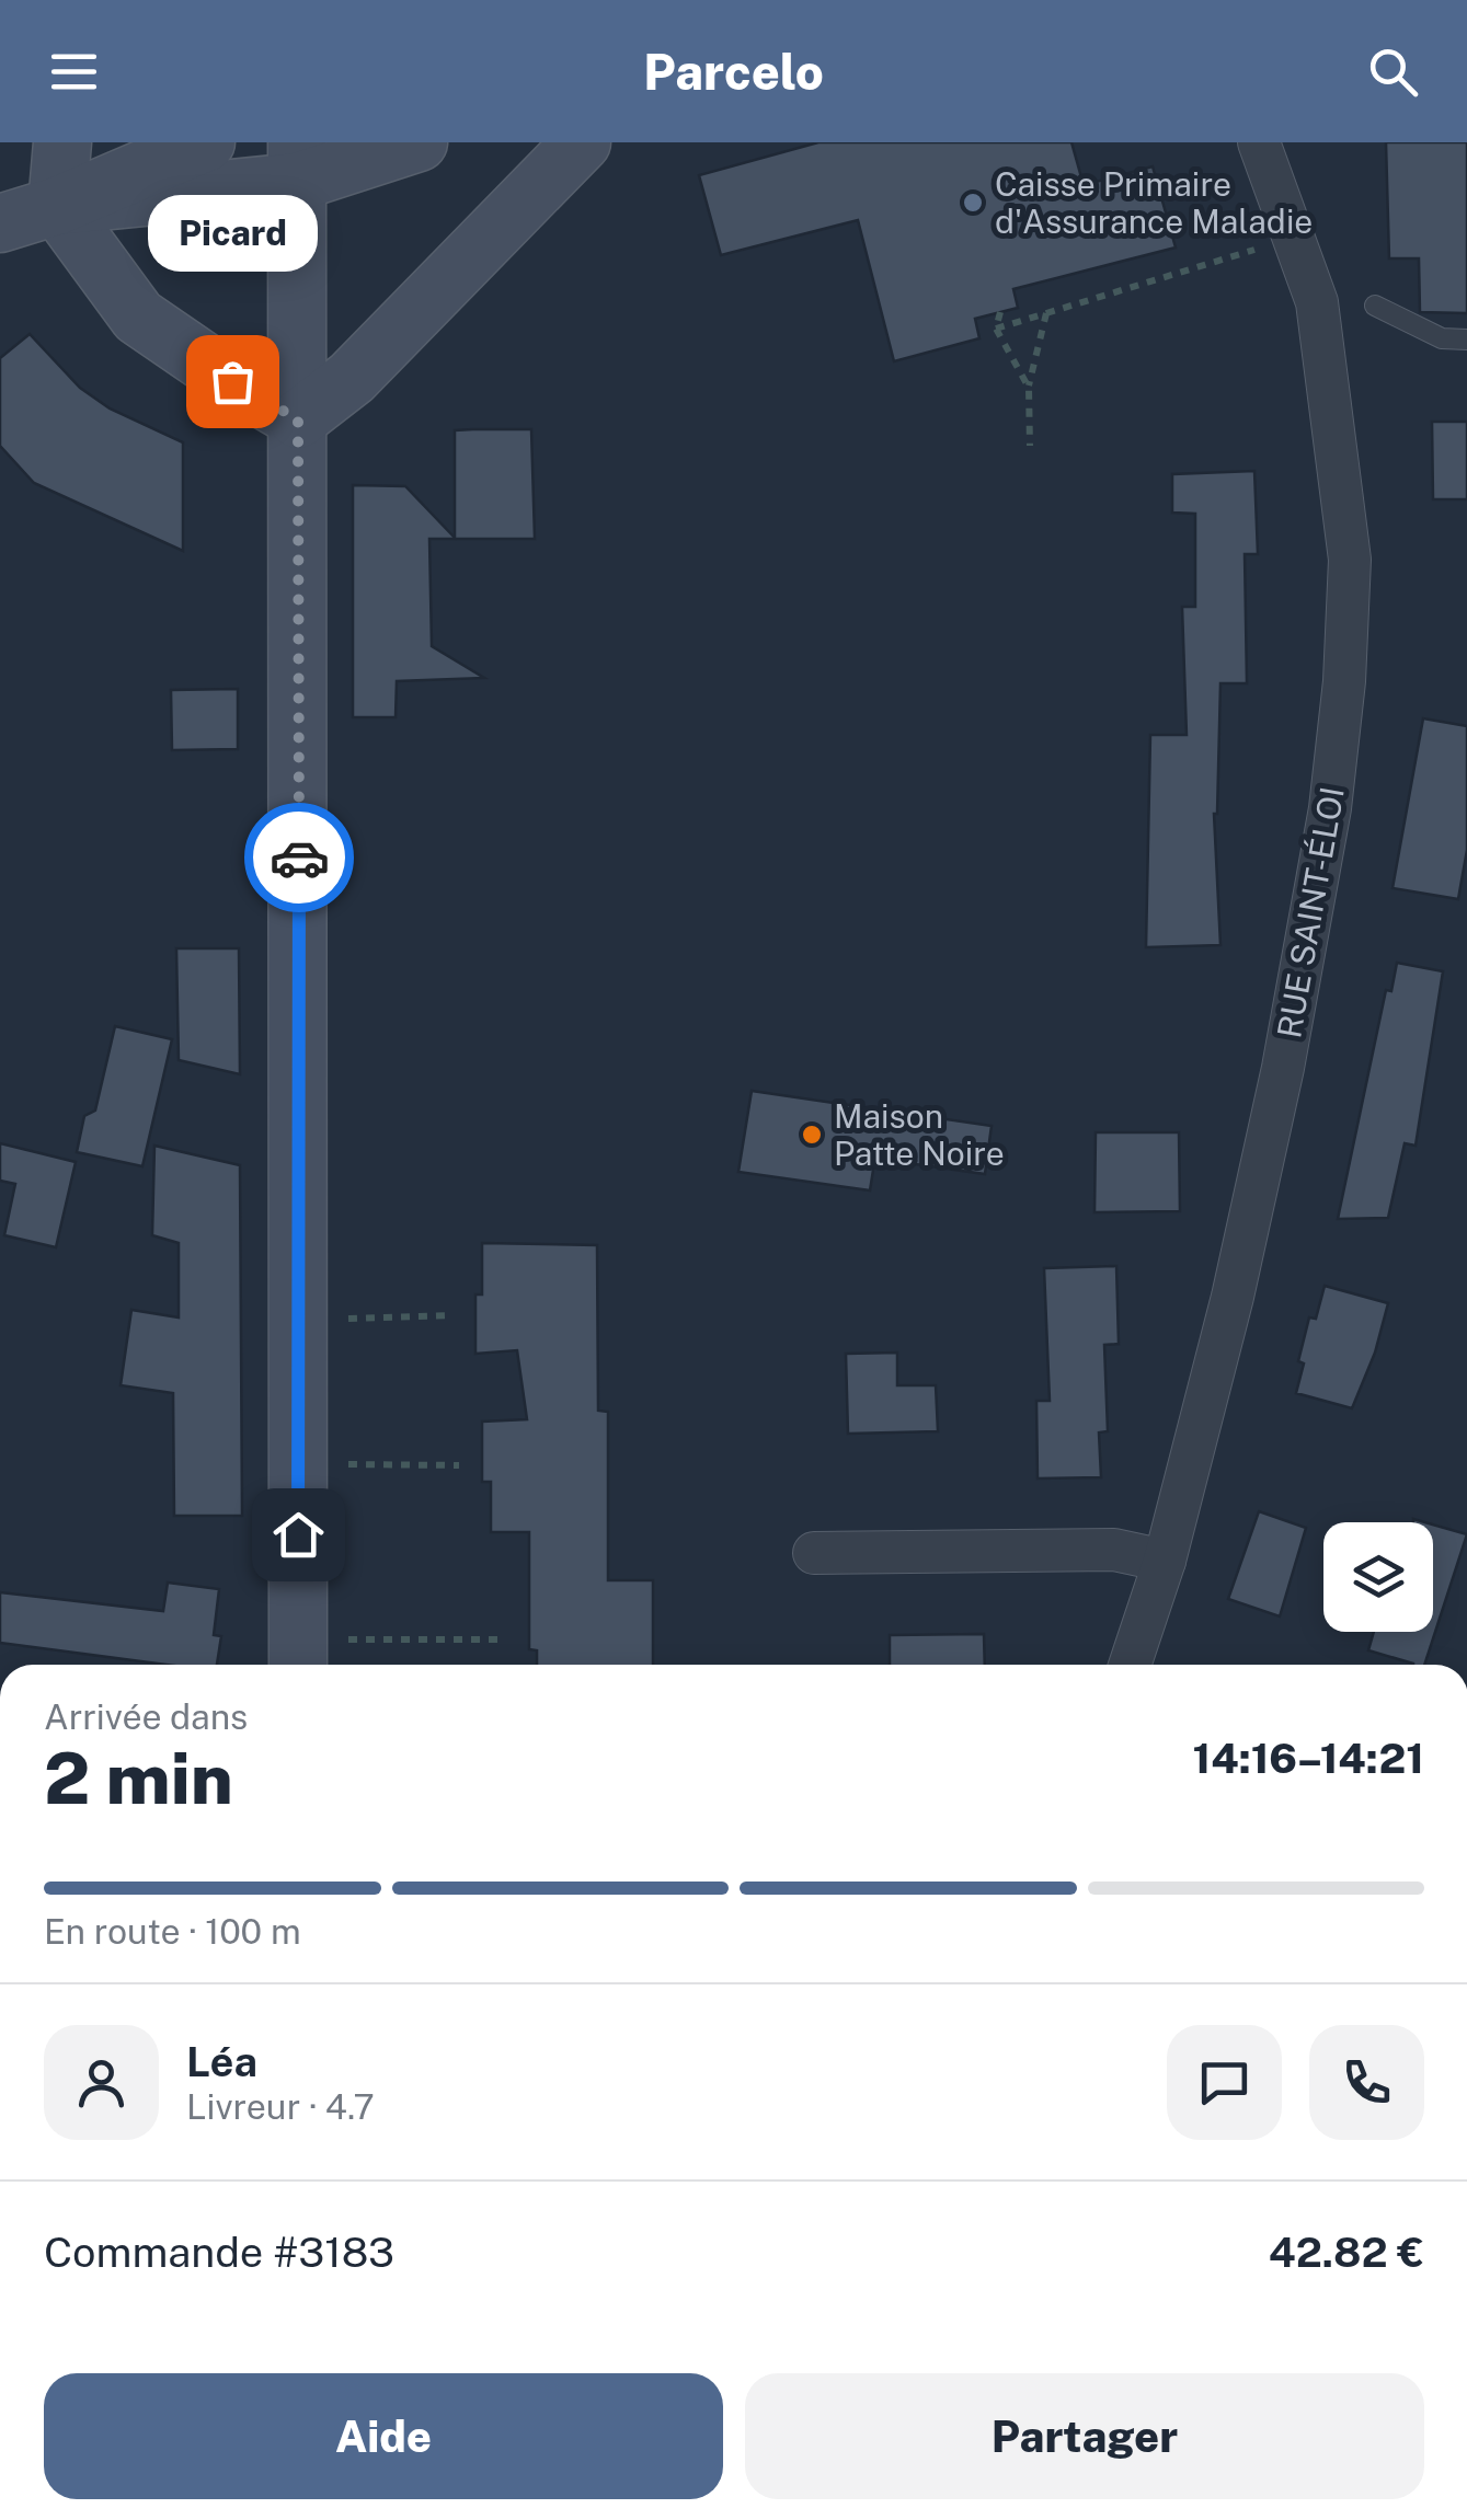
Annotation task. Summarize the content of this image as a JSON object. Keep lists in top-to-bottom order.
{
  "streets": {
    "street": ["RUE SAINT-ÉLOI"]
  },
  "places": ["Caisse Primaire d'Assurance Maladie", "Picard", "Maison Patte Noire"],
  "page": {
    "header": "Parcelo",
    "bubble": "Picard",
    "heading": ["2 min", "Arrivée dans", "14:16–14:21"],
    "panel": [
      "Léa",
      "Livreur · 4.7",
      "Commande #3183",
      "42.82 €"
    ],
    "bar": "En route · 100 m",
    "buttons": ["Aide", "Partager"]
  }
}
